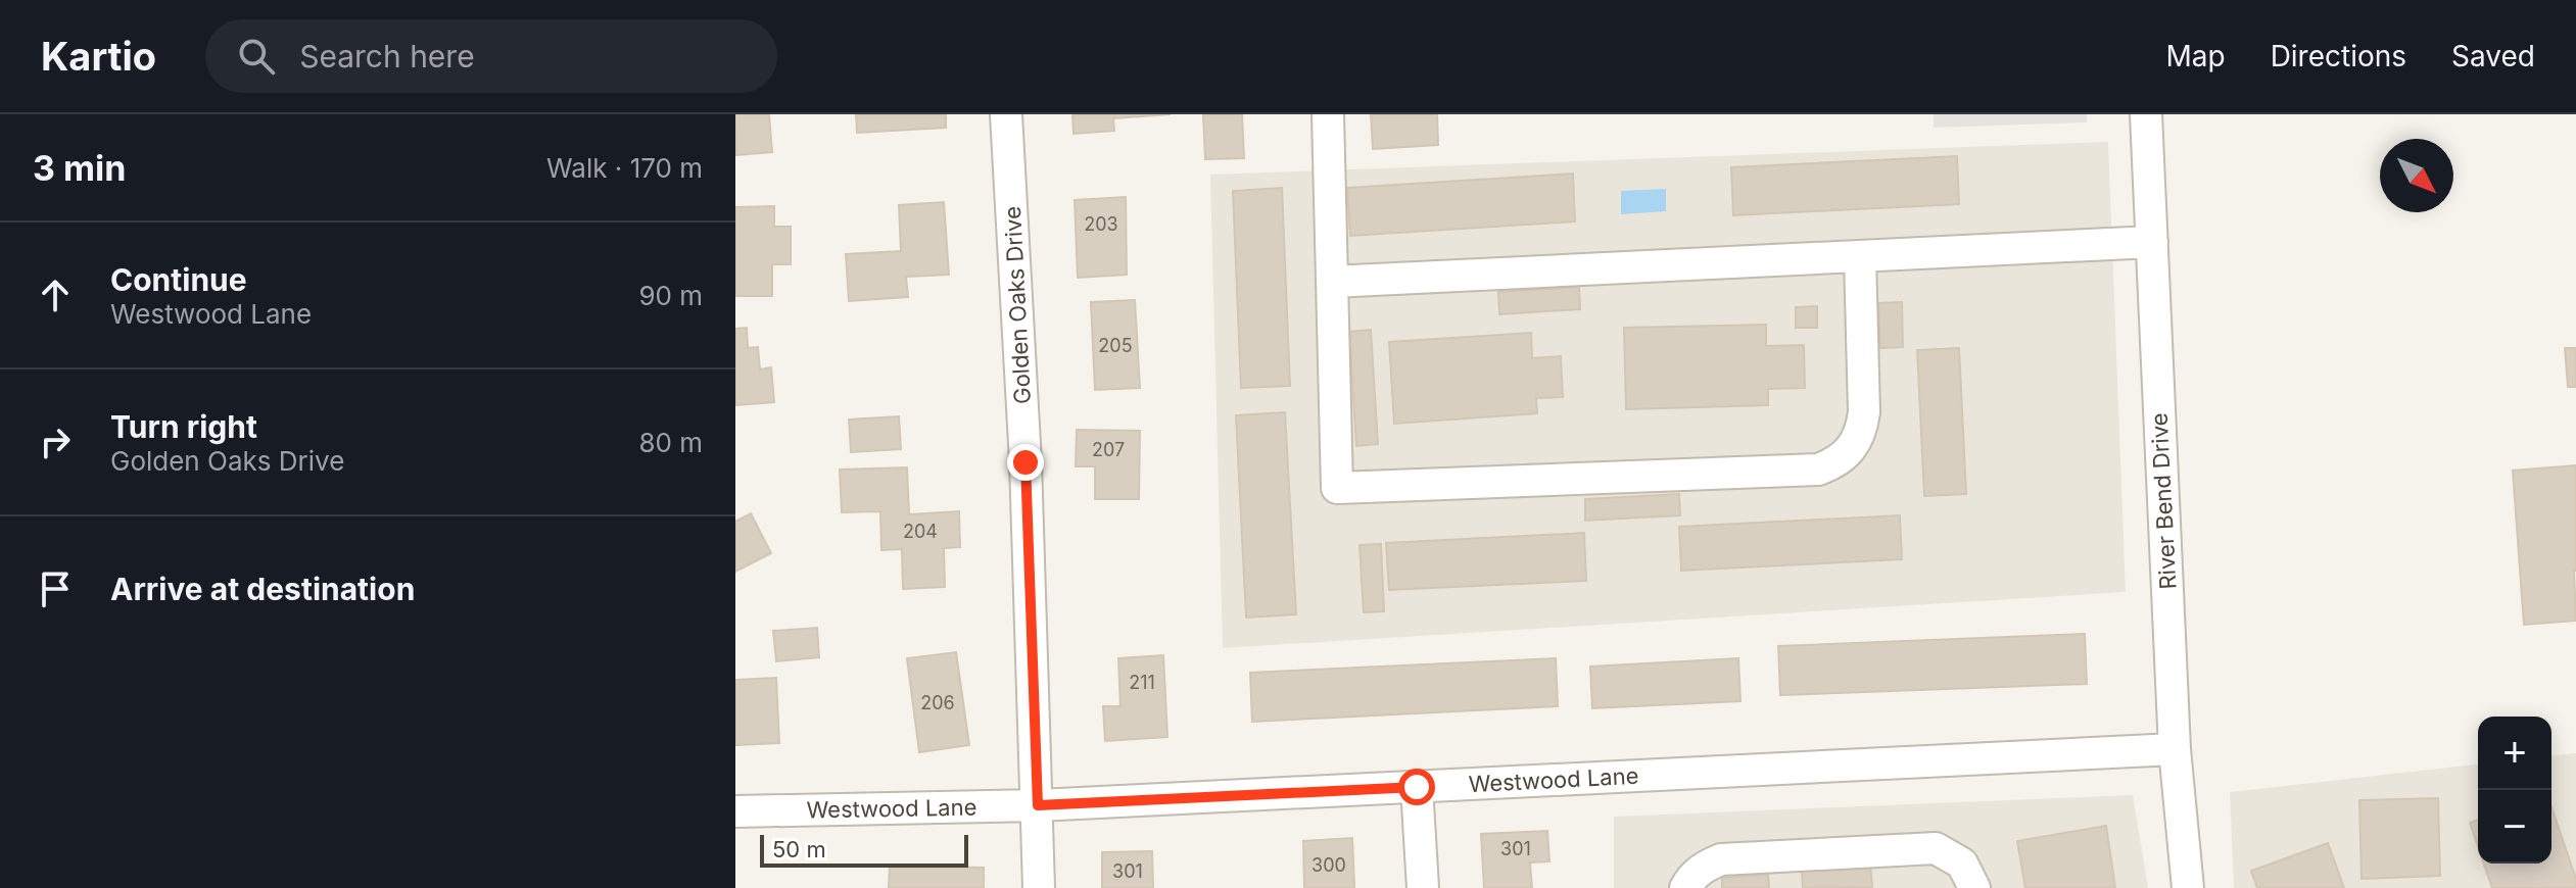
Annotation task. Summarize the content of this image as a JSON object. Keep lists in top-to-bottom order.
{
  "streets": {
    "street": ["Golden Oaks Drive", "River Bend Drive", "Westwood Lane"]
  },
  "crossings": [
    ["Golden Oaks Drive", "Westwood Lane"],
    ["River Bend Drive", "Westwood Lane"]
  ],
  "house_numbers": [
    "203",
    "205",
    "207",
    "204",
    "211",
    "206",
    "301",
    "300",
    "301"
  ],
  "scale_bar": "50 m",
  "north": "bottom right",
  "page": {
    "header": "Kartio",
    "search": "Search here",
    "nav": ["Map", "Directions", "Saved"],
    "heading": ["3 min", "Walk · 170 m"],
    "list": [
      ["Continue", "Westwood Lane", "90 m"],
      ["Turn right", "Golden Oaks Drive", "80 m"],
      "Arrive at destination"
    ],
    "map_buttons": ["+", "−"],
    "scale": "50 m"
  }
}
